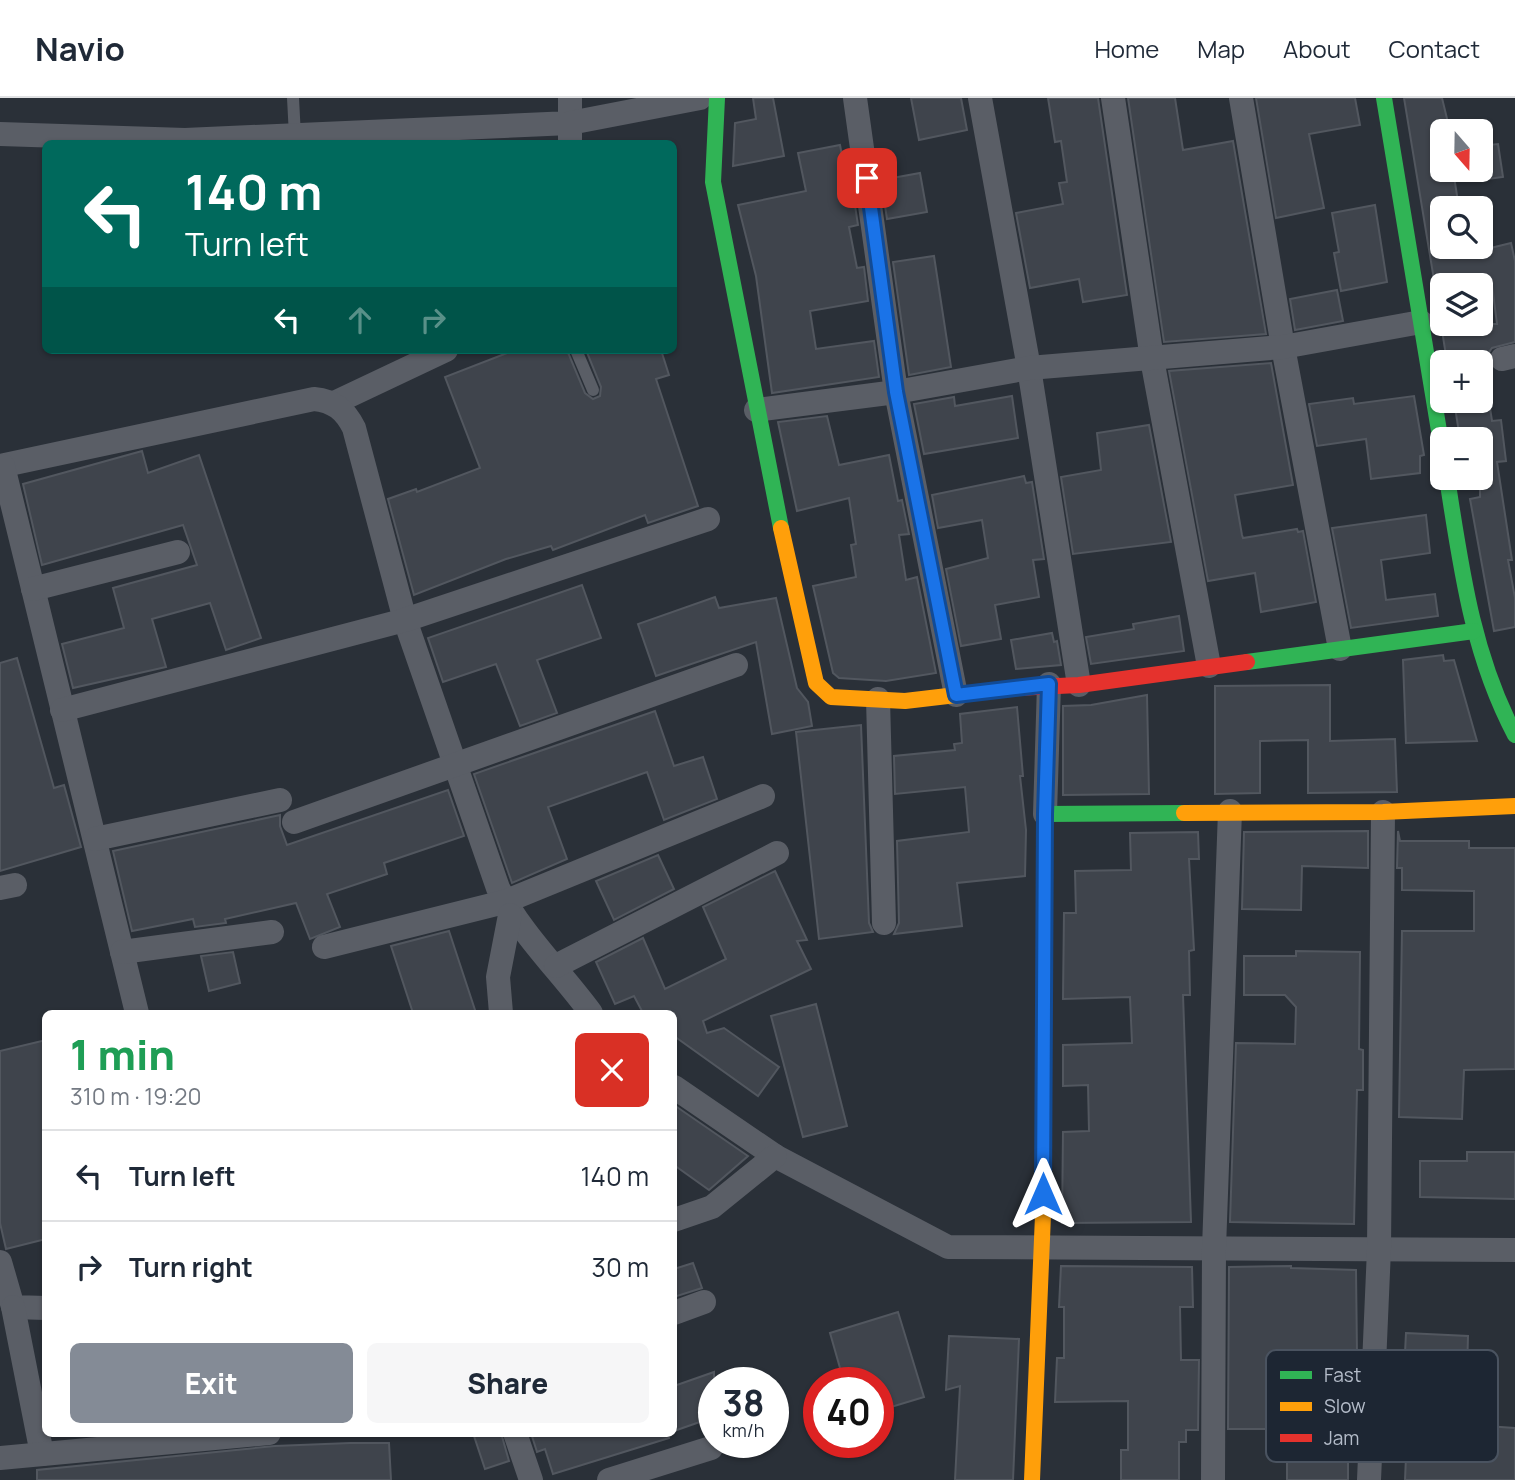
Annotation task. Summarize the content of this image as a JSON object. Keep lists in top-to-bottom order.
{
  "legend": ["Fast", "Slow", "Jam"],
  "north": "bottom",
  "page": {
    "header": "Navio",
    "nav": [
      "Home",
      "Map",
      "About",
      "Contact"
    ],
    "map_buttons": ["+", "−"],
    "turn": ["140 m", "Turn left"],
    "heading": ["1 min", "310 m · 19:20"],
    "list": [
      {
        "name": "Turn left",
        "value": "140 m"
      },
      {
        "name": "Turn right",
        "value": "30 m"
      }
    ],
    "buttons": ["Exit", "Share"],
    "speed": "38 km/h",
    "limit": "40"
  }
}
